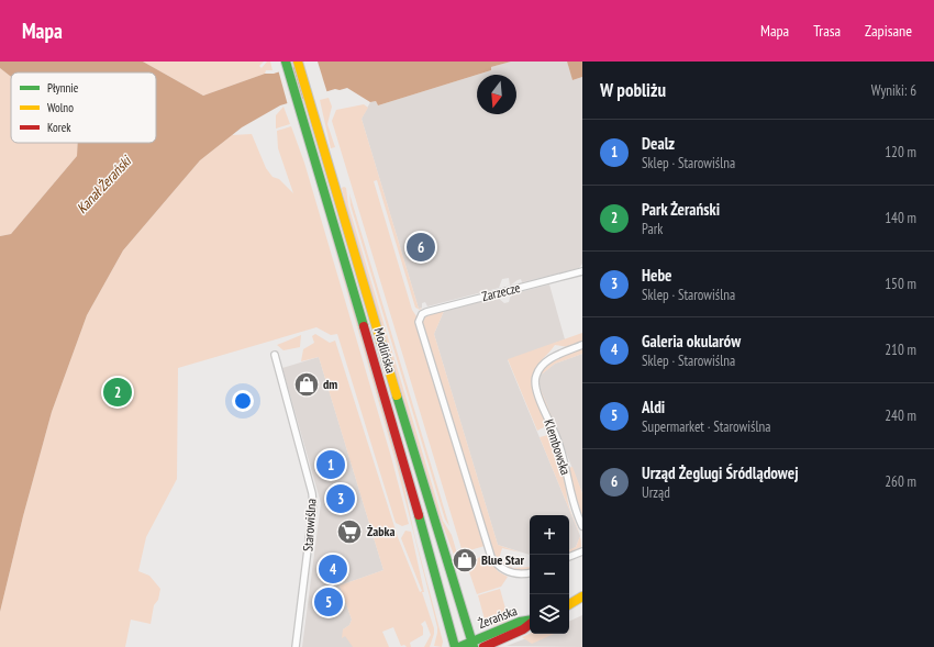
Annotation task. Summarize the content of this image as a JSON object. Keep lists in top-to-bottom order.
{
  "streets": {
    "main road": ["Modlińska", "Żerańska"],
    "street": ["Zarzecze", "Klembowska", "Starowiślna"]
  },
  "crossings": [
    ["Modlińska", "Żerańska"]
  ],
  "water": ["Kanał Żerański"],
  "places": {
    "shop": ["dm", "Blue Star"],
    "supermarket": ["Żabka"]
  },
  "legend": ["Płynnie", "Wolno", "Korek"],
  "north": "bottom",
  "page": {
    "header": "Mapa",
    "nav": ["Mapa", "Trasa", "Zapisane"],
    "heading": ["W pobliżu", "Wyniki: 6"],
    "list": [
      {
        "mark": "1",
        "name": "Dealz",
        "note": "Sklep · Starowiślna",
        "value": "120 m"
      },
      {
        "mark": "2",
        "name": "Park Żerański",
        "note": "Park",
        "value": "140 m"
      },
      {
        "mark": "3",
        "name": "Hebe",
        "note": "Sklep · Starowiślna",
        "value": "150 m"
      },
      {
        "mark": "4",
        "name": "Galeria okularów",
        "note": "Sklep · Starowiślna",
        "value": "210 m"
      },
      {
        "mark": "5",
        "name": "Aldi",
        "note": "Supermarket · Starowiślna",
        "value": "240 m"
      },
      {
        "mark": "6",
        "name": "Urząd Żeglugi Śródlądowej",
        "note": "Urząd",
        "value": "260 m"
      }
    ],
    "pins": [
      "6",
      "2",
      "1",
      "3",
      "4",
      "5"
    ],
    "map_buttons": ["+", "−"]
  }
}
